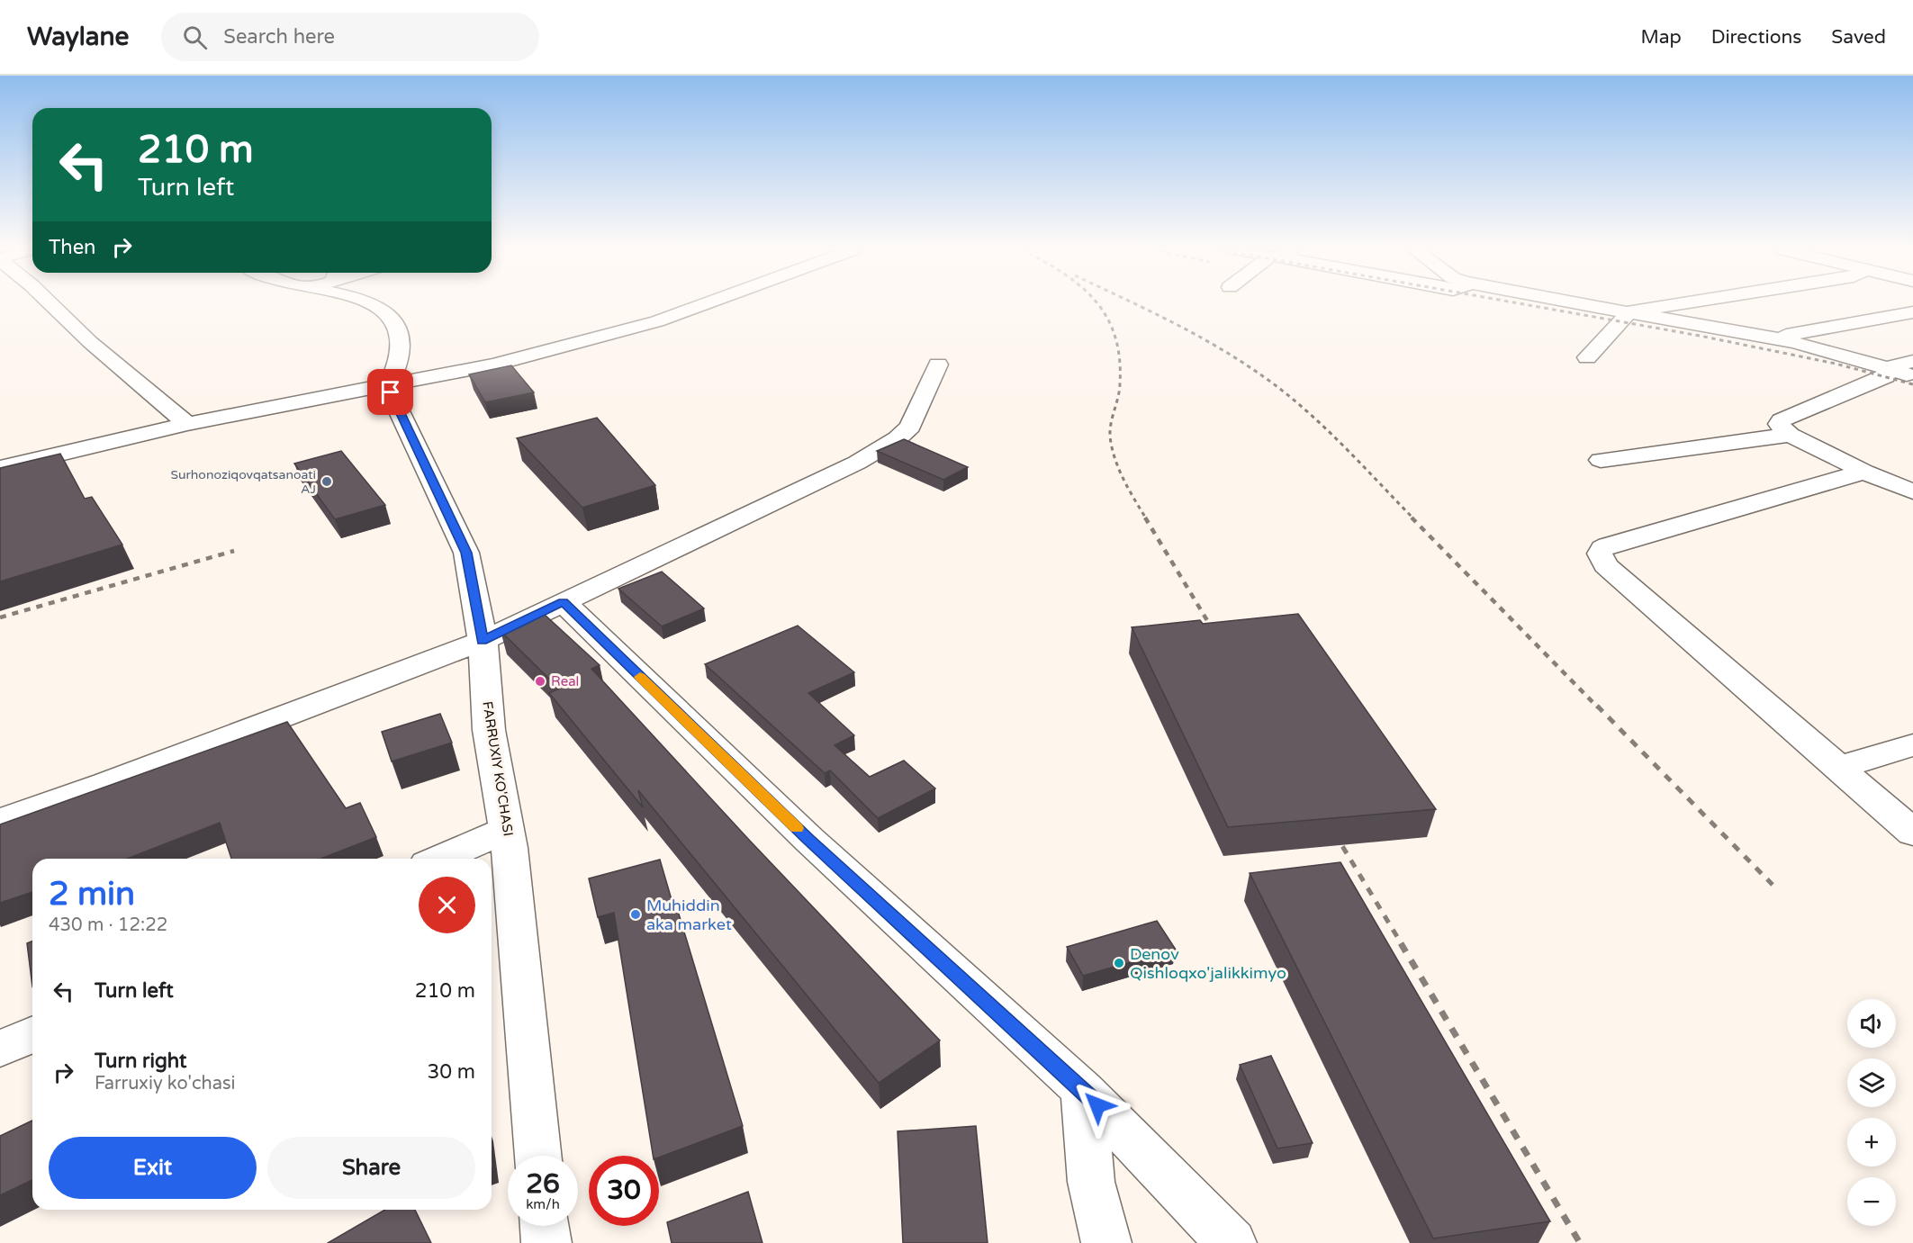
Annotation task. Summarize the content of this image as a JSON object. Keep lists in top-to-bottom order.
{
  "streets": {
    "street": ["FARRUXIY KO'CHASI"]
  },
  "places": [
    "Surhonoziqovqatsanoati AJ",
    "Real",
    "Muhiddin aka market",
    "Denov Qishloqxo'jalikkimyo"
  ],
  "page": {
    "header": "Waylane",
    "search": "Search here",
    "nav": ["Map", "Directions", "Saved"],
    "turn": ["210 m", "Turn left"],
    "then": "Then",
    "heading": ["2 min", "430 m · 12:22"],
    "list": [
      {
        "name": "Turn left",
        "value": "210 m"
      },
      {
        "name": "Turn right",
        "note": "Farruxiy ko'chasi",
        "value": "30 m"
      }
    ],
    "map_buttons": ["+", "−"],
    "buttons": ["Exit", "Share"],
    "speed": "26 km/h",
    "limit": "30"
  }
}
